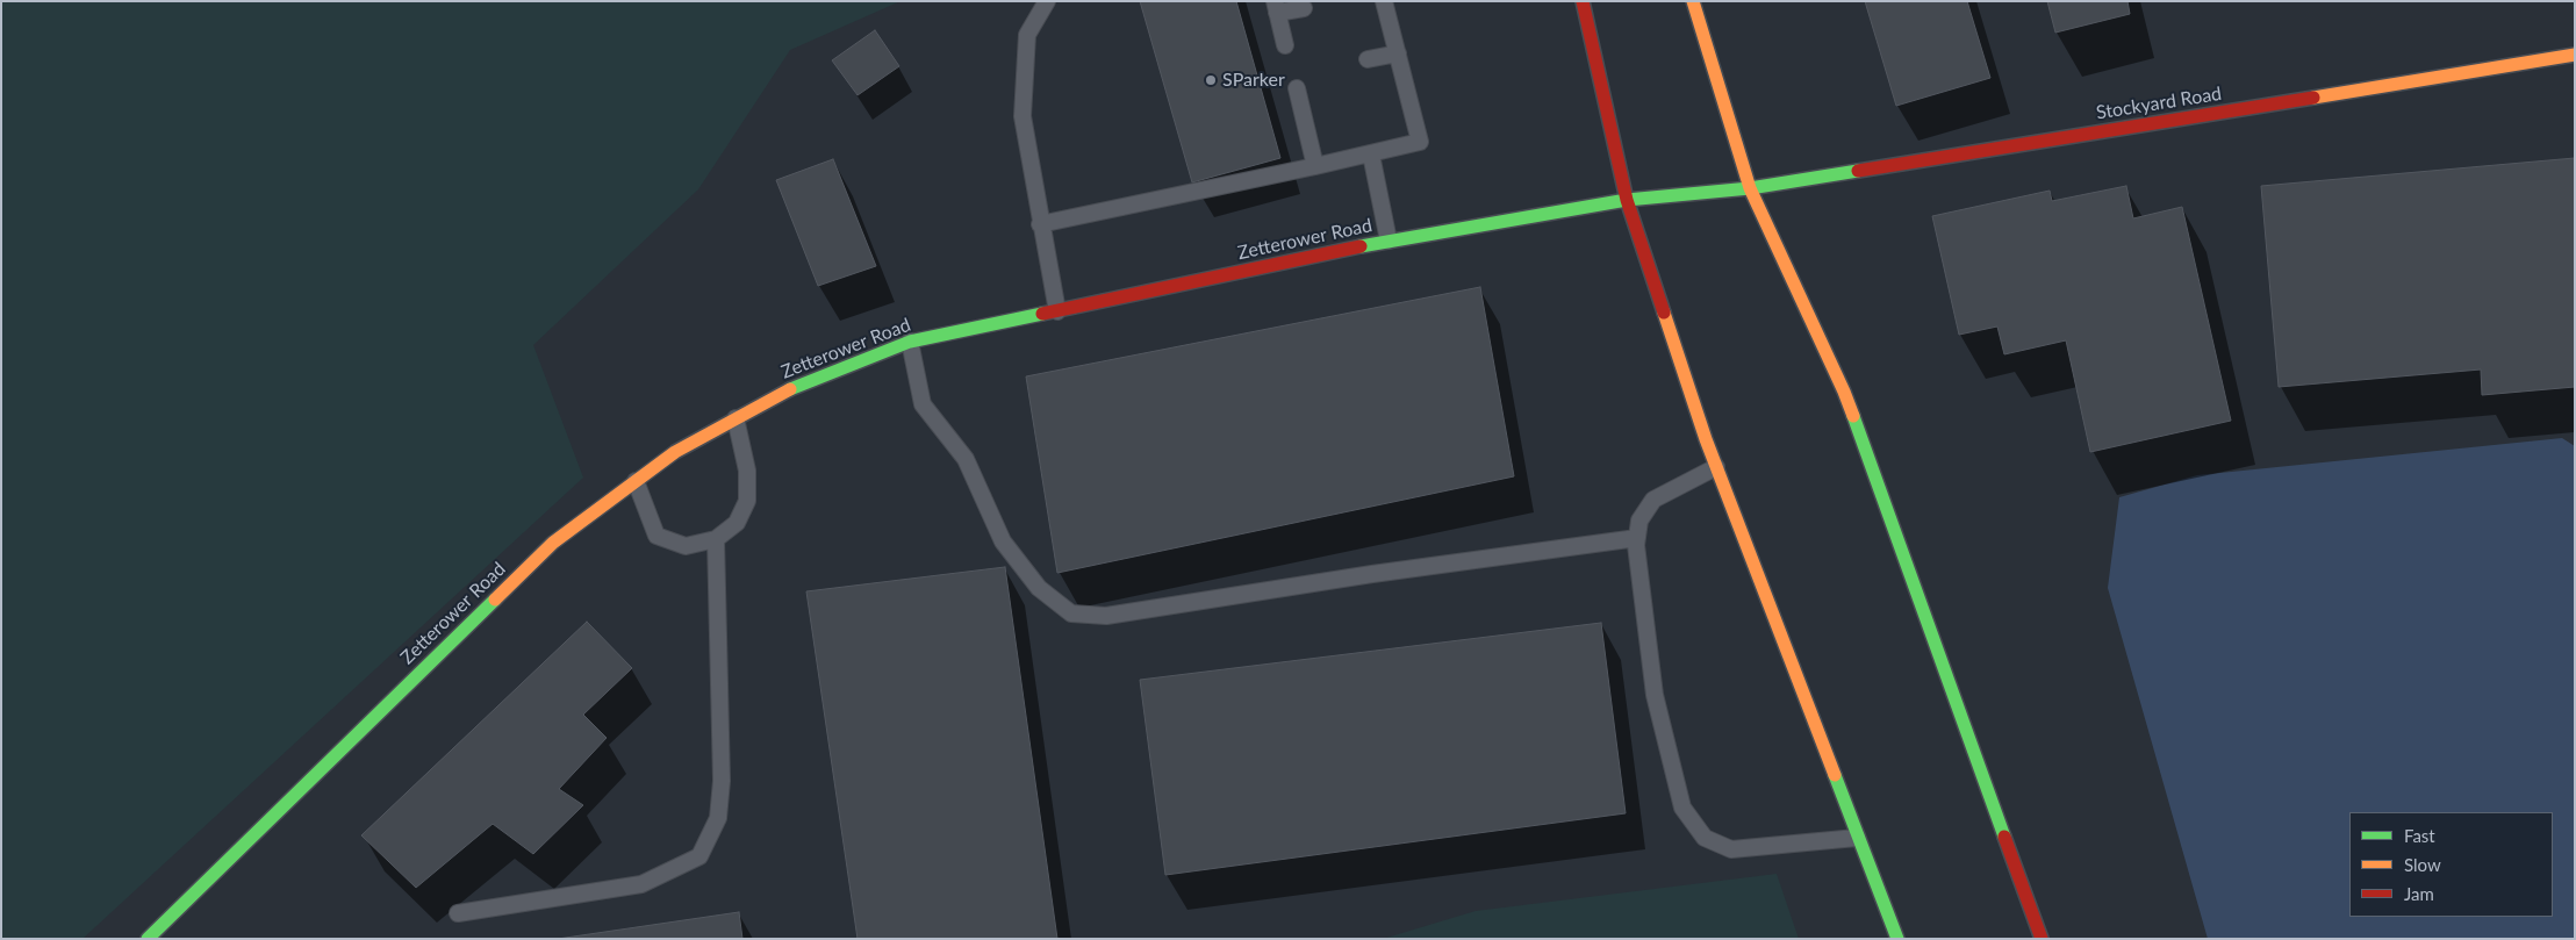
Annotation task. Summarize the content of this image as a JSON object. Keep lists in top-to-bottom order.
{
  "streets": {
    "street": ["Stockyard Road", "Zetterower Road"]
  },
  "crossings": [
    ["Stockyard Road", "Zetterower Road"]
  ],
  "places": ["SParker"],
  "legend": ["Fast", "Slow", "Jam"]
}
